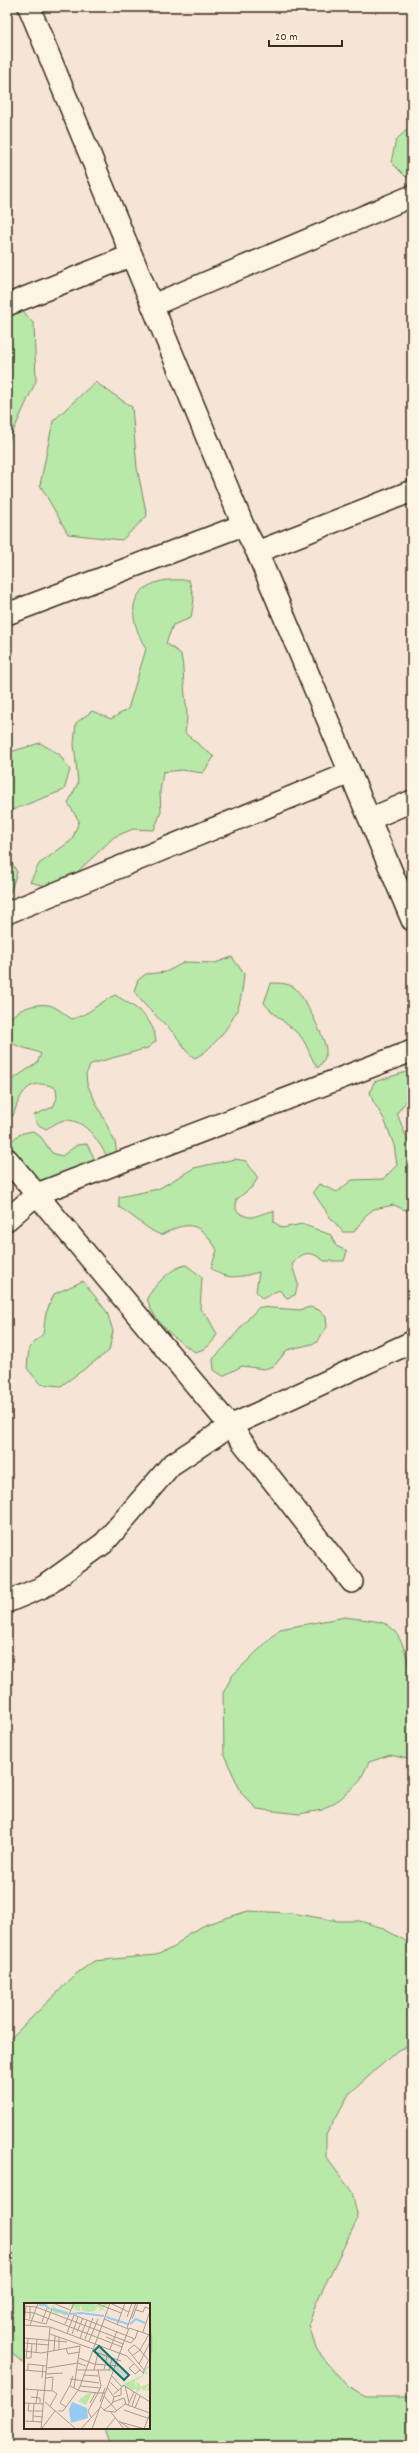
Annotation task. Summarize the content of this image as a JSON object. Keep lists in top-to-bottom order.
{
  "scale_bar": "20 m"
}
